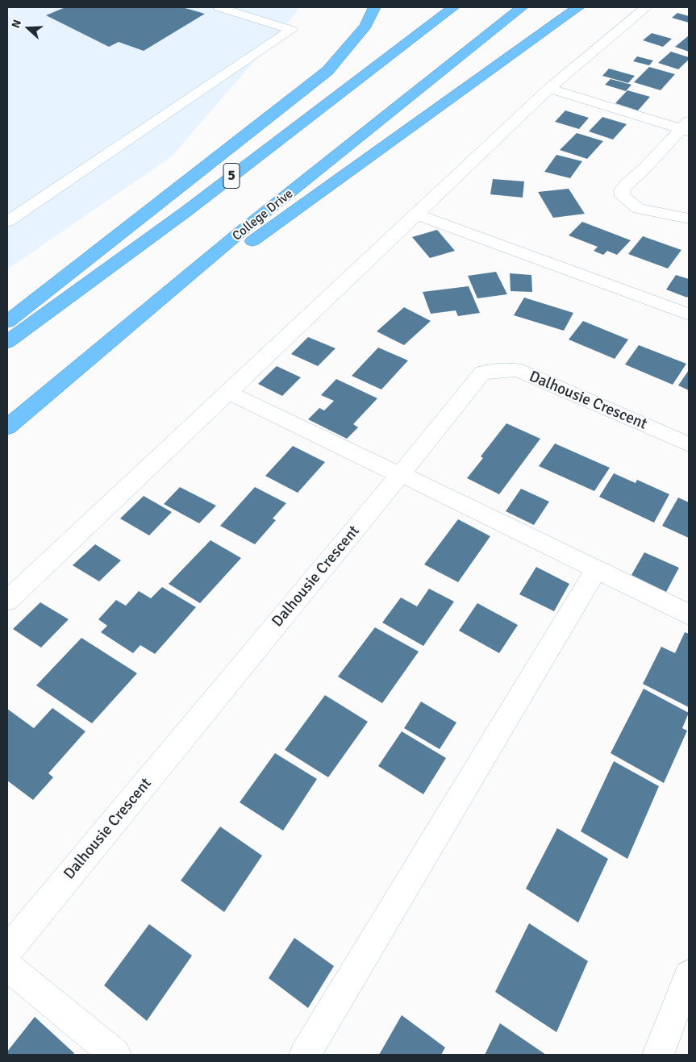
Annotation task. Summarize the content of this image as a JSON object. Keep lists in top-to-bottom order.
{
  "streets": {
    "highway": ["5", "College Drive"],
    "street": ["Dalhousie Crescent"]
  },
  "north": "left"
}
